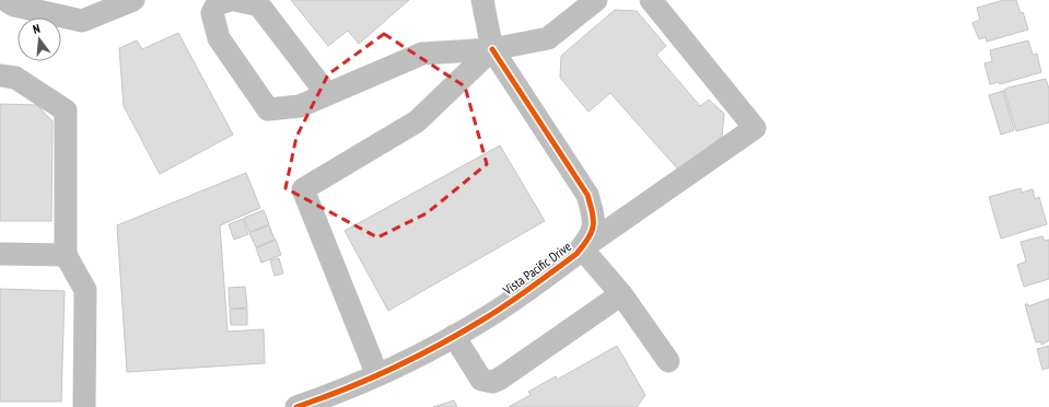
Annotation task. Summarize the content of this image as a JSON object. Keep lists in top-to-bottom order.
{
  "streets": {
    "street": ["Vista Pacific Drive"]
  },
  "north": "top"
}
